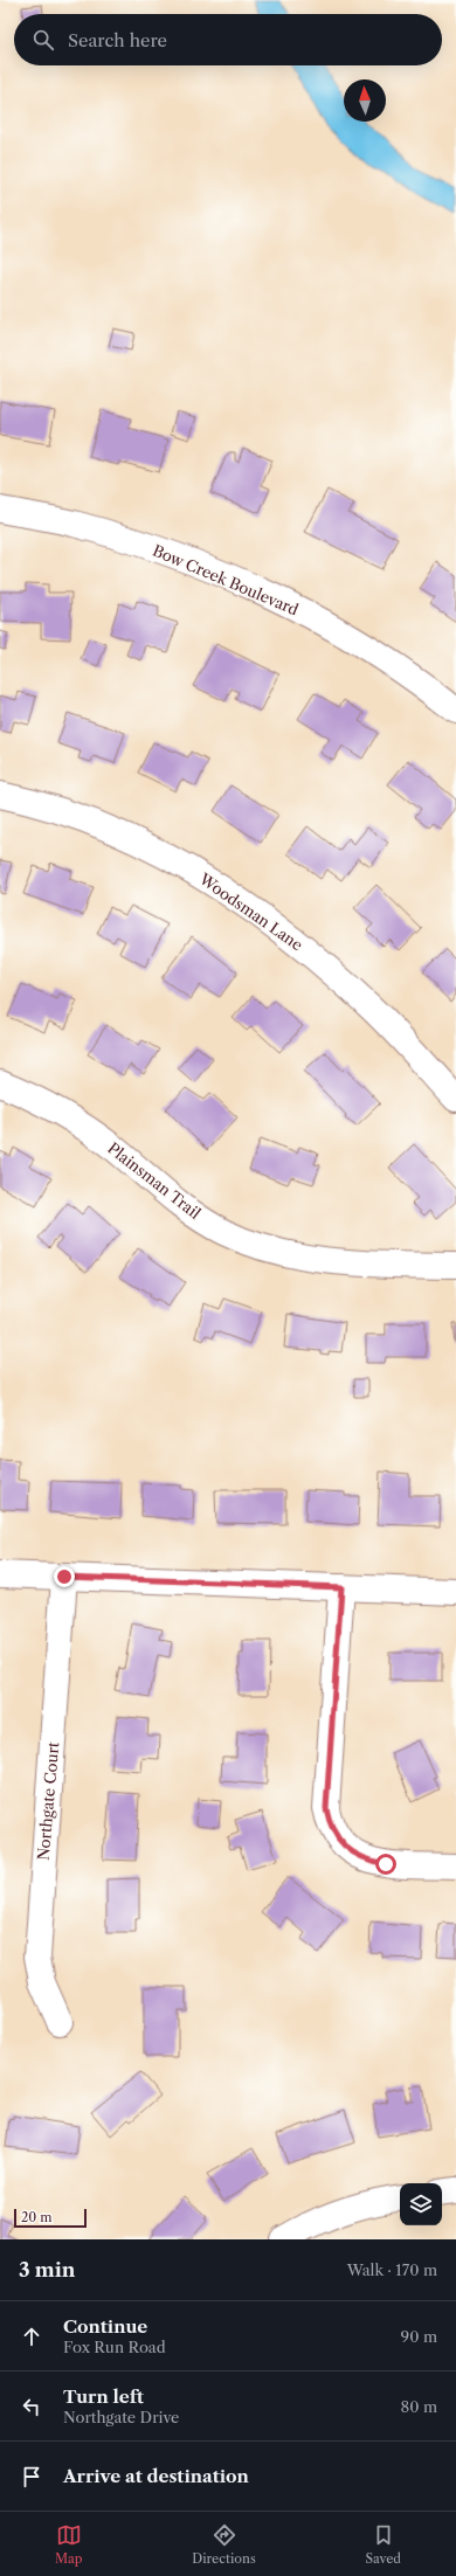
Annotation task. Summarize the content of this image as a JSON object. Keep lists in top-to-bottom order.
{
  "streets": {
    "street": [
      "Bow Creek Boulevard",
      "Woodsman Lane",
      "Plainsman Trail",
      "Northgate Court"
    ]
  },
  "scale_bar": "20 m",
  "north": "top",
  "page": {
    "search": "Search here",
    "scale": "20 m",
    "heading": ["3 min", "Walk · 170 m"],
    "list": [
      ["Continue", "Fox Run Road", "90 m"],
      ["Turn left", "Northgate Drive", "80 m"],
      "Arrive at destination"
    ],
    "nav": ["Map", "Directions", "Saved"]
  }
}
